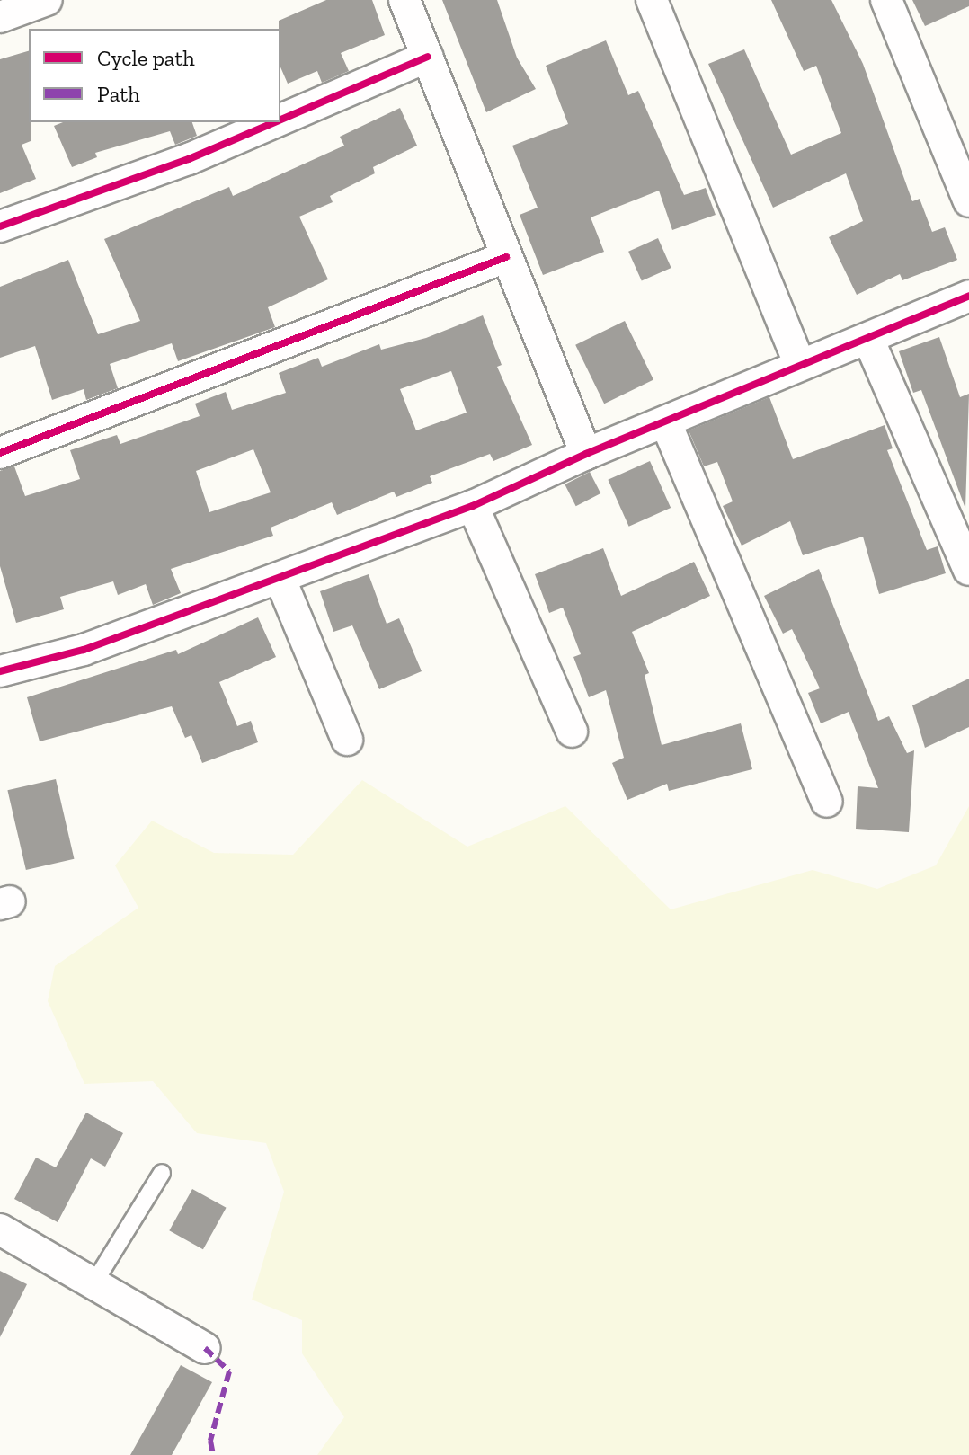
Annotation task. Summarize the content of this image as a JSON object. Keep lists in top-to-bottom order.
{
  "legend": ["Cycle path", "Path"]
}
